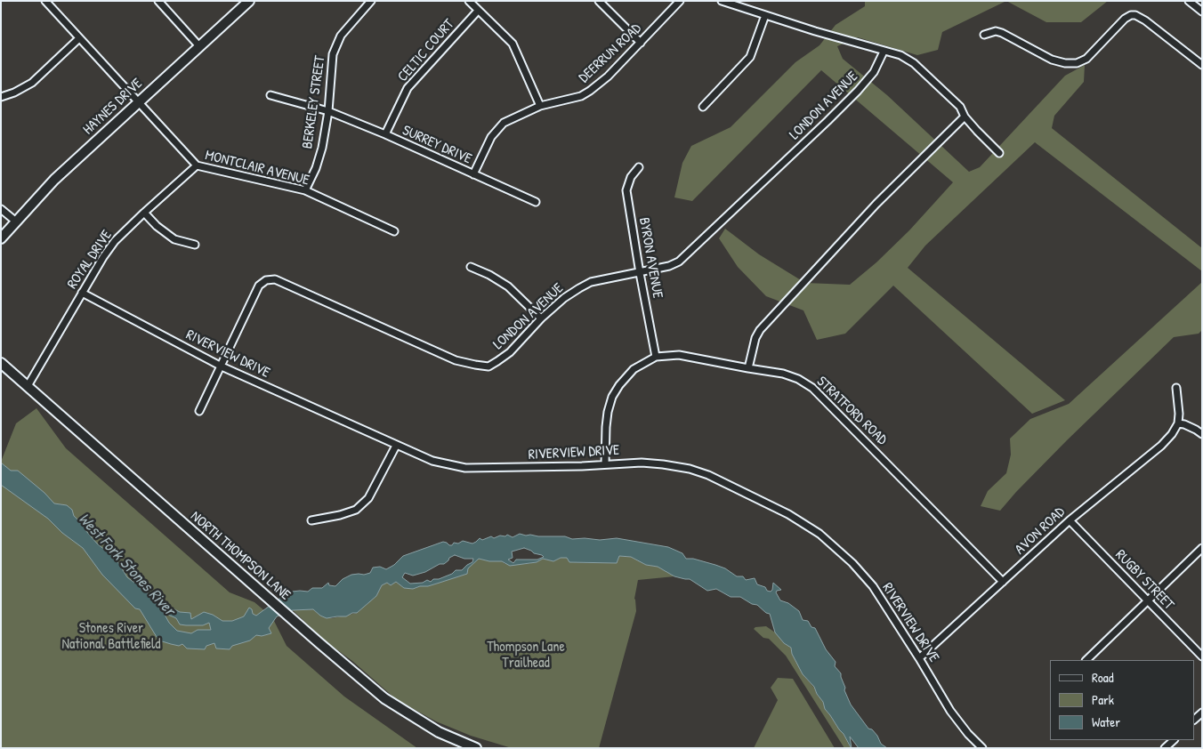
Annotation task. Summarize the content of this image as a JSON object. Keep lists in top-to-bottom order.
{
  "streets": {
    "main road": ["HAYNES DRIVE", "NORTH THOMPSON LANE"],
    "street": [
      "CELTIC COURT",
      "DEERRUN ROAD",
      "BERKELEY STREET",
      "LONDON AVENUE",
      "SURREY DRIVE",
      "MONTCLAIR AVENUE",
      "BYRON AVENUE",
      "ROYAL DRIVE",
      "RIVERVIEW DRIVE",
      "STRATFORD ROAD",
      "AVON ROAD",
      "RUGBY STREET"
    ]
  },
  "crossings": [
    ["CELTIC COURT", "SURREY DRIVE"],
    ["DEERRUN ROAD", "SURREY DRIVE"],
    ["BERKELEY STREET", "SURREY DRIVE"],
    ["BERKELEY STREET", "MONTCLAIR AVENUE"],
    ["LONDON AVENUE", "BYRON AVENUE"],
    ["LONDON AVENUE", "RIVERVIEW DRIVE"],
    ["HAYNES DRIVE", "MONTCLAIR AVENUE"],
    ["MONTCLAIR AVENUE", "ROYAL DRIVE"],
    ["BYRON AVENUE", "STRATFORD ROAD"],
    ["ROYAL DRIVE", "RIVERVIEW DRIVE"],
    ["ROYAL DRIVE", "NORTH THOMPSON LANE"],
    ["RIVERVIEW DRIVE", "STRATFORD ROAD"],
    ["RIVERVIEW DRIVE", "AVON ROAD"],
    ["STRATFORD ROAD", "AVON ROAD"],
    ["AVON ROAD", "RUGBY STREET"]
  ],
  "water": ["West Fork Stones River"],
  "parks": ["Stones River National Battlefield", "Thompson Lane Trailhead"],
  "legend": ["Road", "Park", "Water"]
}
